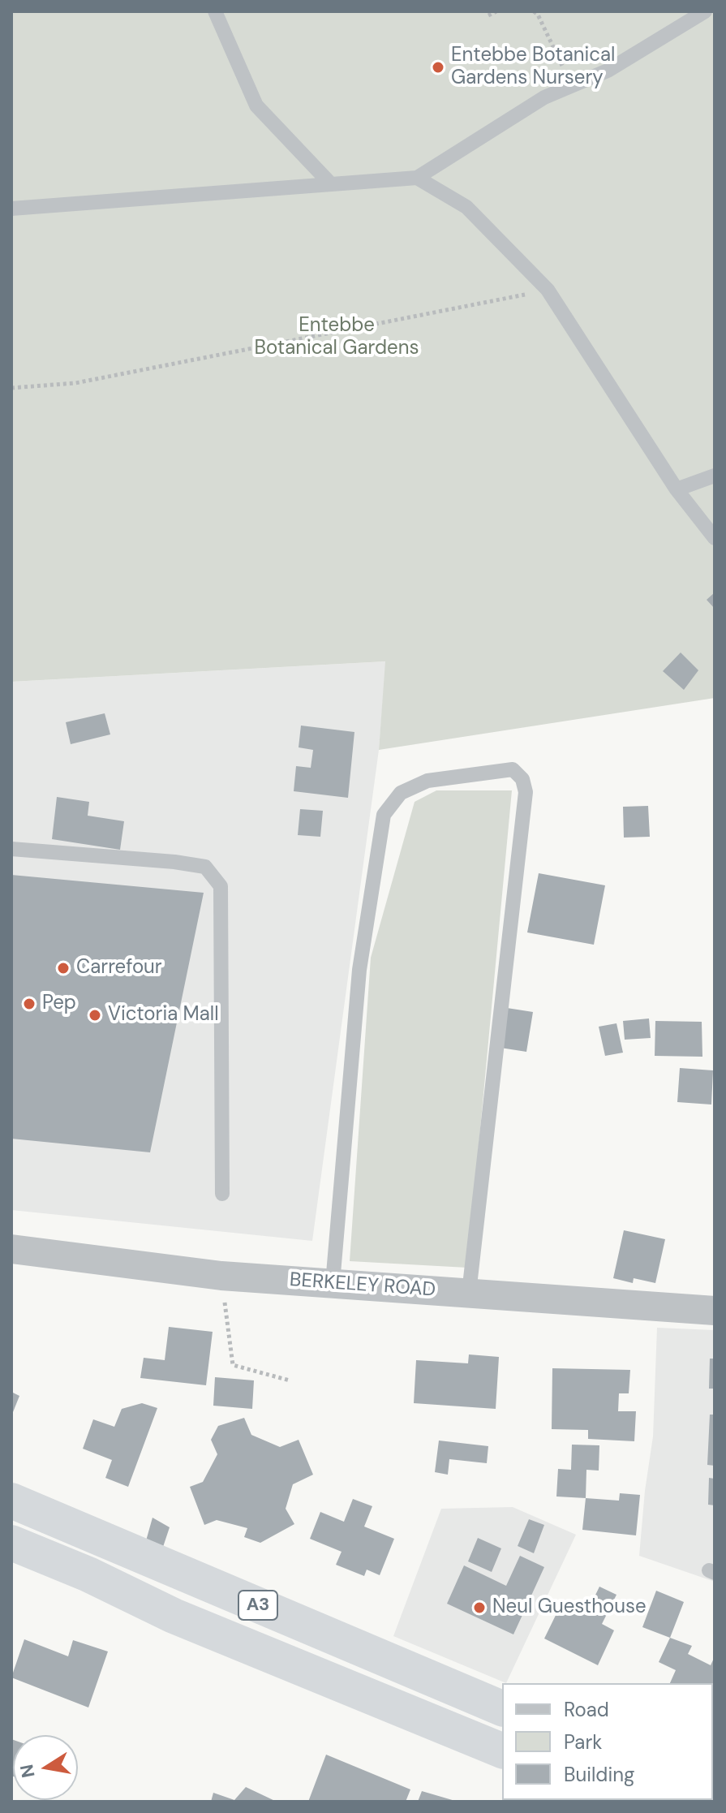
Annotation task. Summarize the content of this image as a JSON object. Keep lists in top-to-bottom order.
{
  "streets": {
    "highway": ["A3"],
    "street": ["BERKELEY ROAD"]
  },
  "parks": ["Entebbe Botanical Gardens"],
  "places": [
    "Entebbe Botanical Gardens Nursery",
    "Carrefour",
    "Pep",
    "Victoria Mall",
    "Neul Guesthouse"
  ],
  "legend": ["Road", "Park", "Building"],
  "north": "left"
}
